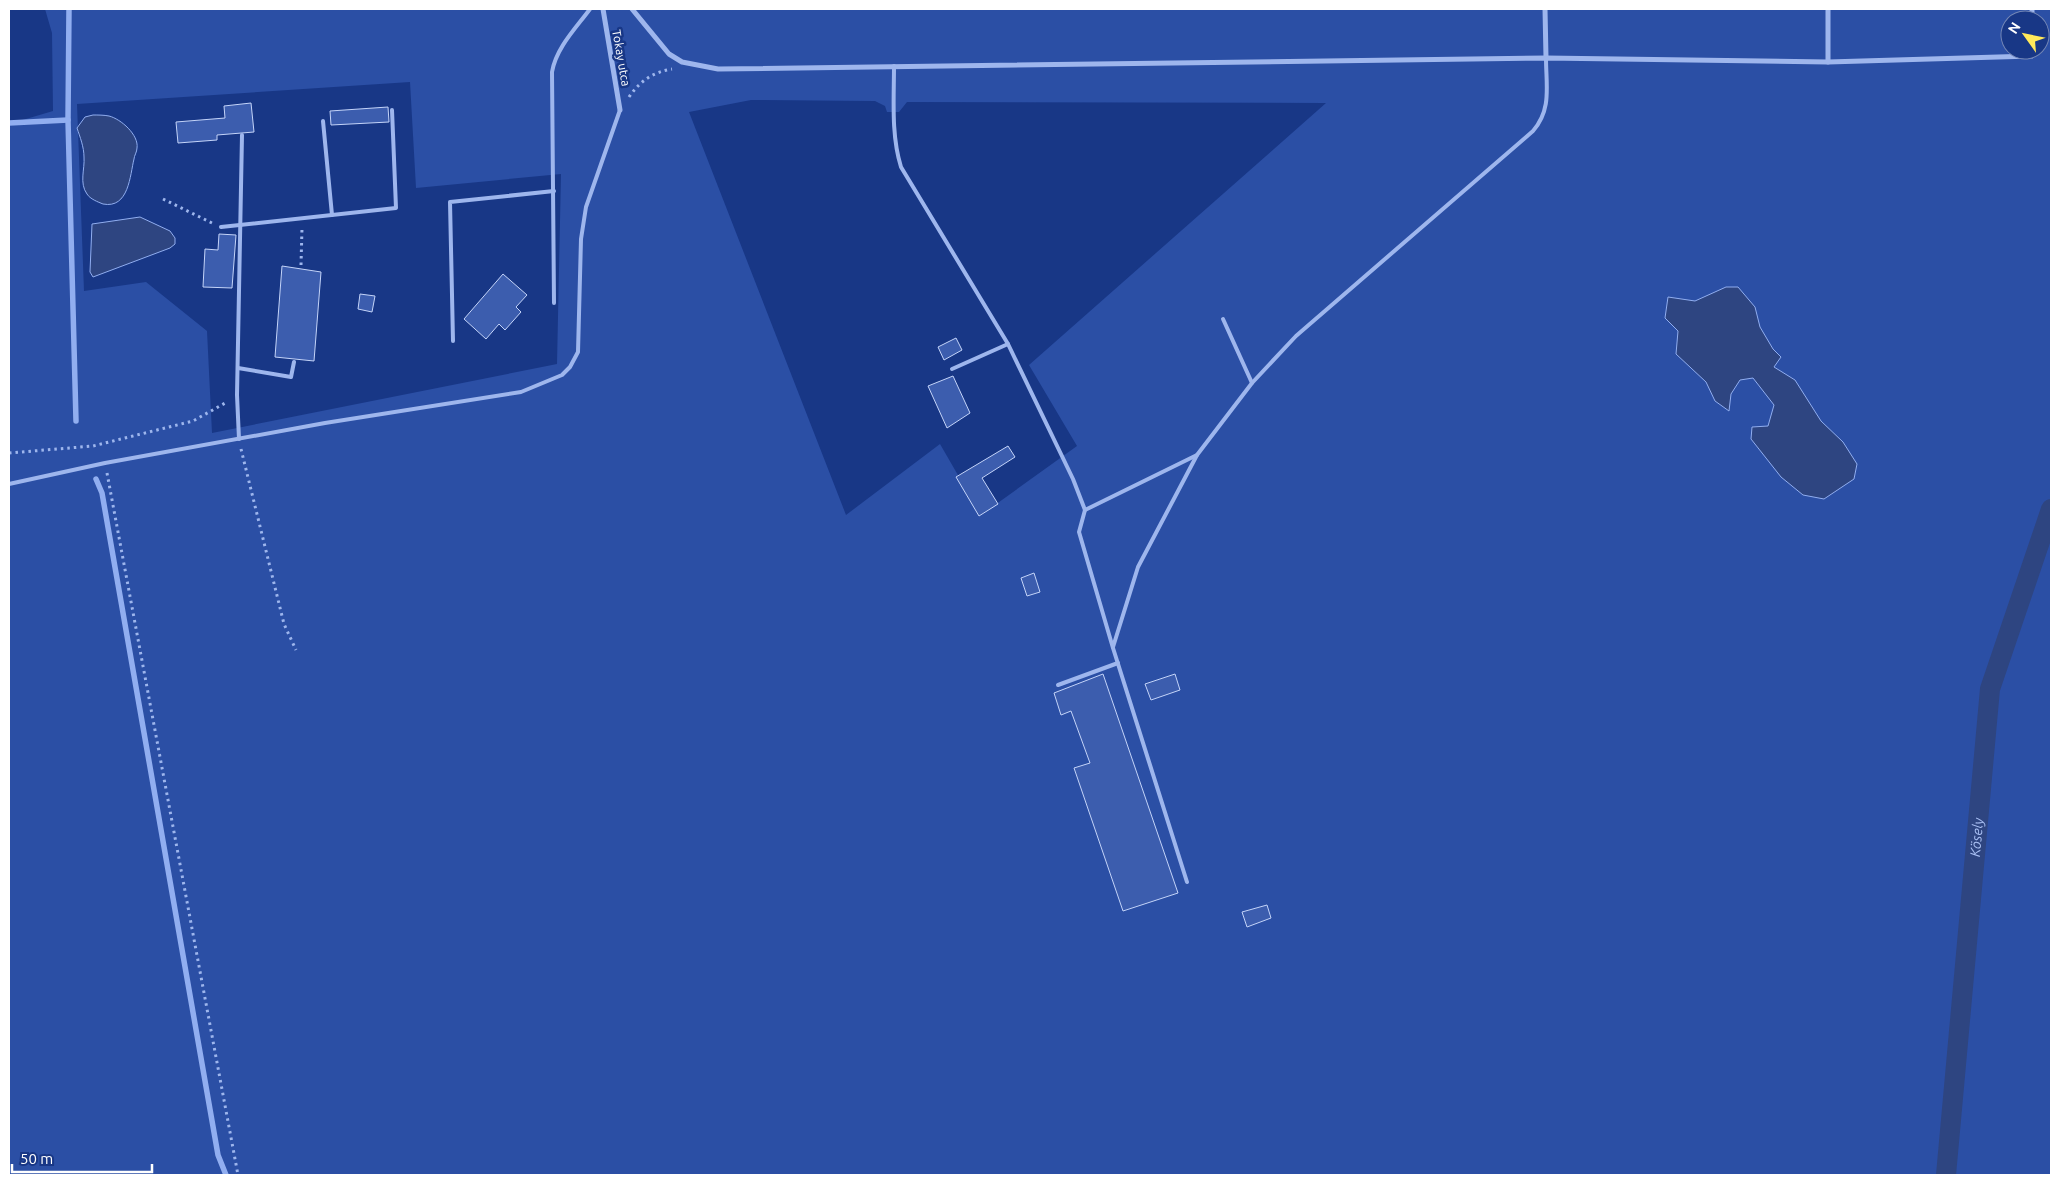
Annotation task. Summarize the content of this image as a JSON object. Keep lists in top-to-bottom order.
{
  "streets": {
    "street": ["Tokay utca"]
  },
  "water": ["Kösely"],
  "scale_bar": "50 m",
  "north": "top left"
}
